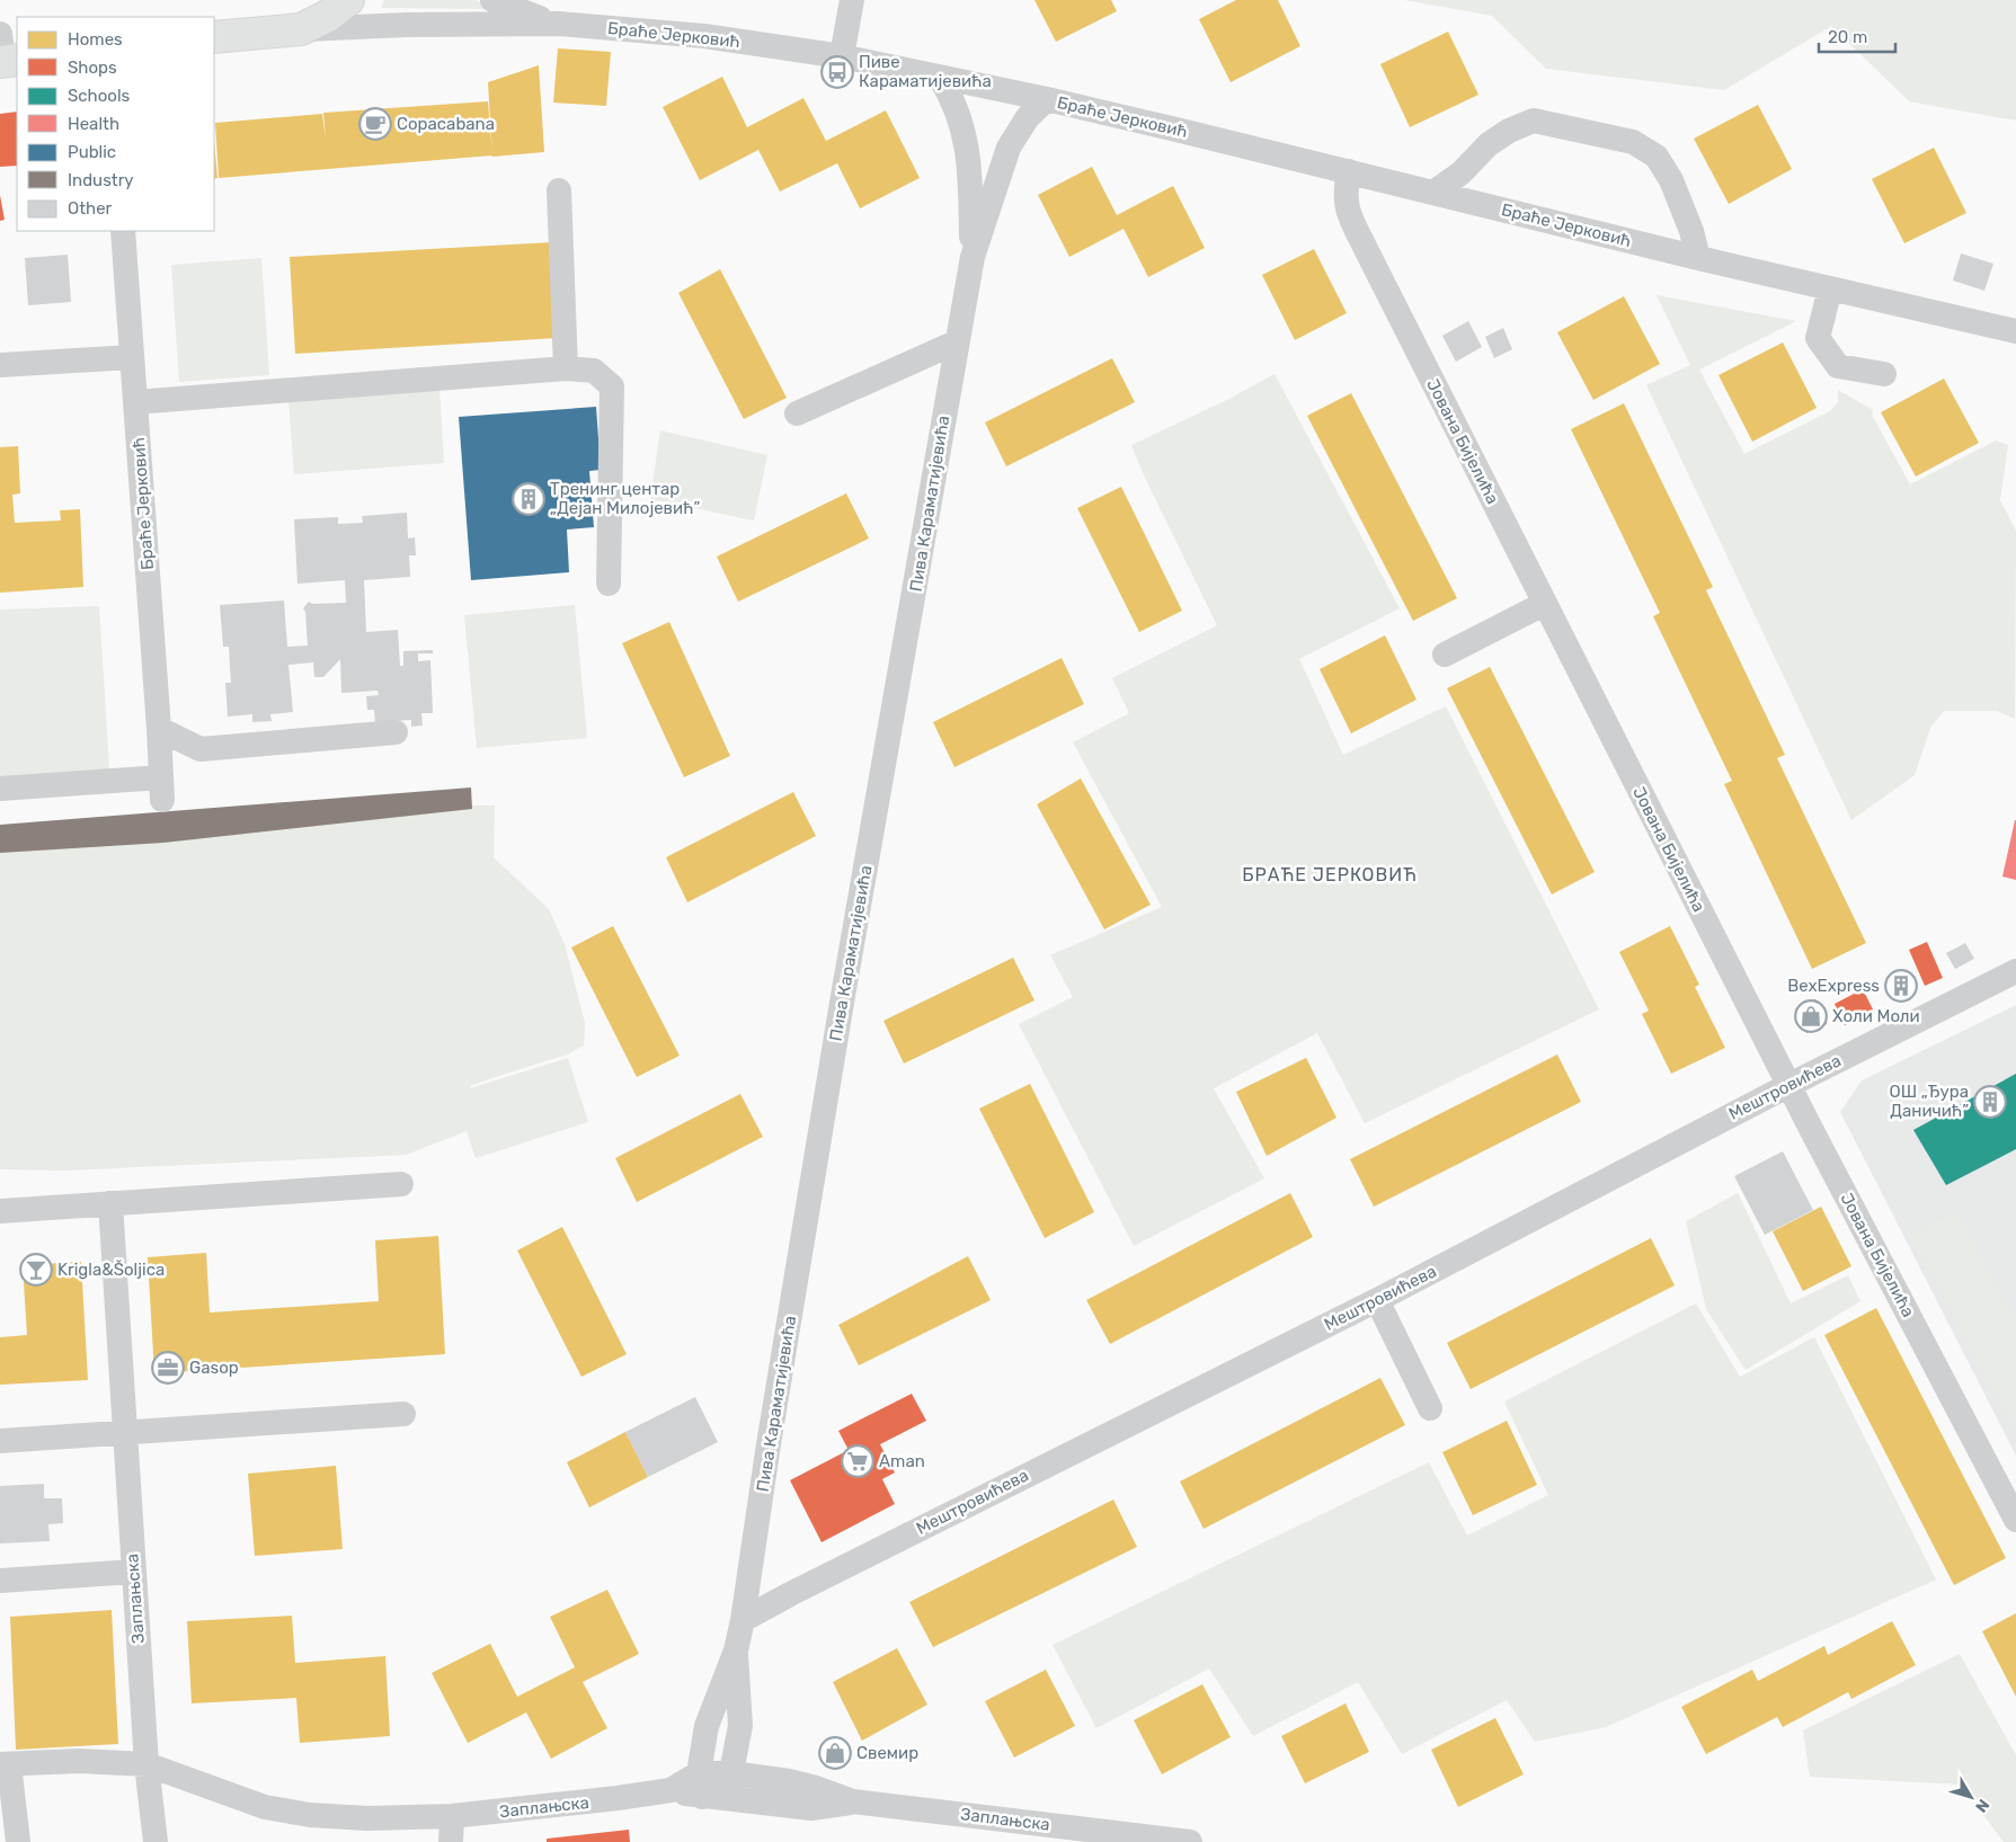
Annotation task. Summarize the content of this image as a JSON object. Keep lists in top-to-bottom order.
{
  "streets": {
    "main road": ["Браће Јерковић"],
    "street": [
      "Јована Бијелића",
      "Пива Караматијевића",
      "Мештровићева",
      "Заплањска"
    ]
  },
  "crossings": [
    ["Браће Јерковић", "Јована Бијелића"],
    ["Браће Јерковић", "Пива Караматијевића"],
    ["Јована Бијелића", "Мештровићева"],
    ["Пива Караматијевића", "Мештровићева"],
    ["Пива Караматијевића", "Заплањска"]
  ],
  "districts": ["БРАЋЕ ЈЕРКОВИЋ"],
  "places": {
    "bus stop": ["Пиве Караматијевића"],
    "cafe": ["Copacabana"],
    "building": ["Тренинг центар „Дејан Милојевић”", "BexExpress", "ОШ „Ђура Даничић”"],
    "shop": ["Холи Моли", "Свемир"],
    "bar": ["Krigla&Šoljica"],
    "office": ["Gasop"],
    "supermarket": ["Aman"]
  },
  "legend": [
    "Homes",
    "Shops",
    "Schools",
    "Health",
    "Public",
    "Industry",
    "Other"
  ],
  "scale_bar": "20 m",
  "north": "bottom right"
}
